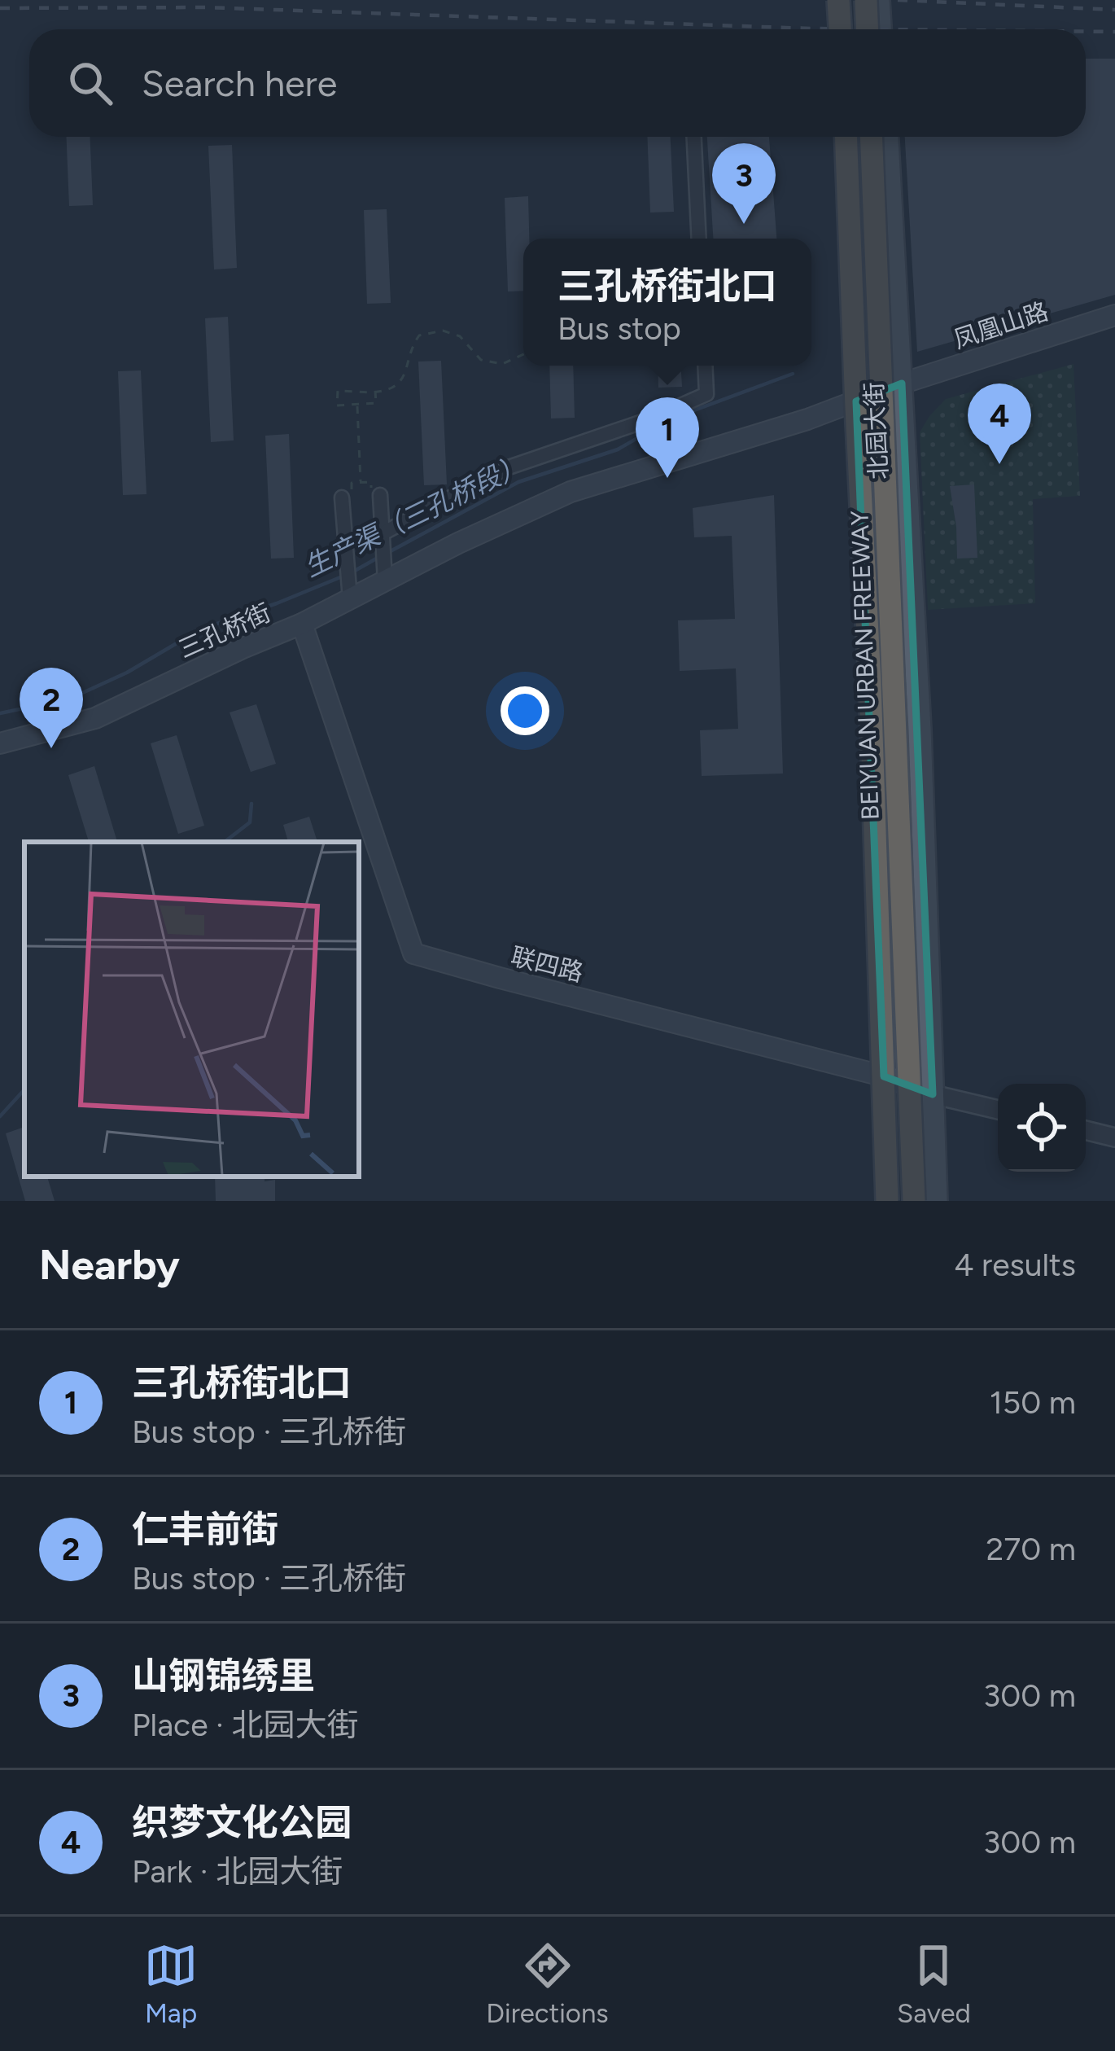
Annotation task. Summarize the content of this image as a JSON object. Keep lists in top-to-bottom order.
{
  "streets": {
    "highway": ["BEIYUAN URBAN FREEWAY"],
    "main road": [
      "凤凰山路",
      "北园大街",
      "三孔桥街",
      "联四路"
    ]
  },
  "crossings": [
    ["凤凰山路", "北园大街"],
    ["凤凰山路", "三孔桥街"],
    ["北园大街", "三孔桥街"],
    ["北园大街", "BEIYUAN URBAN FREEWAY"],
    ["北园大街", "联四路"],
    ["三孔桥街", "联四路"]
  ],
  "water": ["生产渠（三孔桥段）"],
  "page": {
    "search": "Search here",
    "pins": [
      "3",
      "4",
      "1",
      "2"
    ],
    "popup": ["三孔桥街北口", "Bus stop"],
    "heading": ["Nearby", "4 results"],
    "list": [
      {
        "mark": "1",
        "name": "三孔桥街北口",
        "note": "Bus stop · 三孔桥街",
        "value": "150 m"
      },
      {
        "mark": "2",
        "name": "仁丰前街",
        "note": "Bus stop · 三孔桥街",
        "value": "270 m"
      },
      {
        "mark": "3",
        "name": "山钢锦绣里",
        "note": "Place · 北园大街",
        "value": "300 m"
      },
      {
        "mark": "4",
        "name": "织梦文化公园",
        "note": "Park · 北园大街",
        "value": "300 m"
      }
    ],
    "nav": ["Map", "Directions", "Saved"]
  }
}
